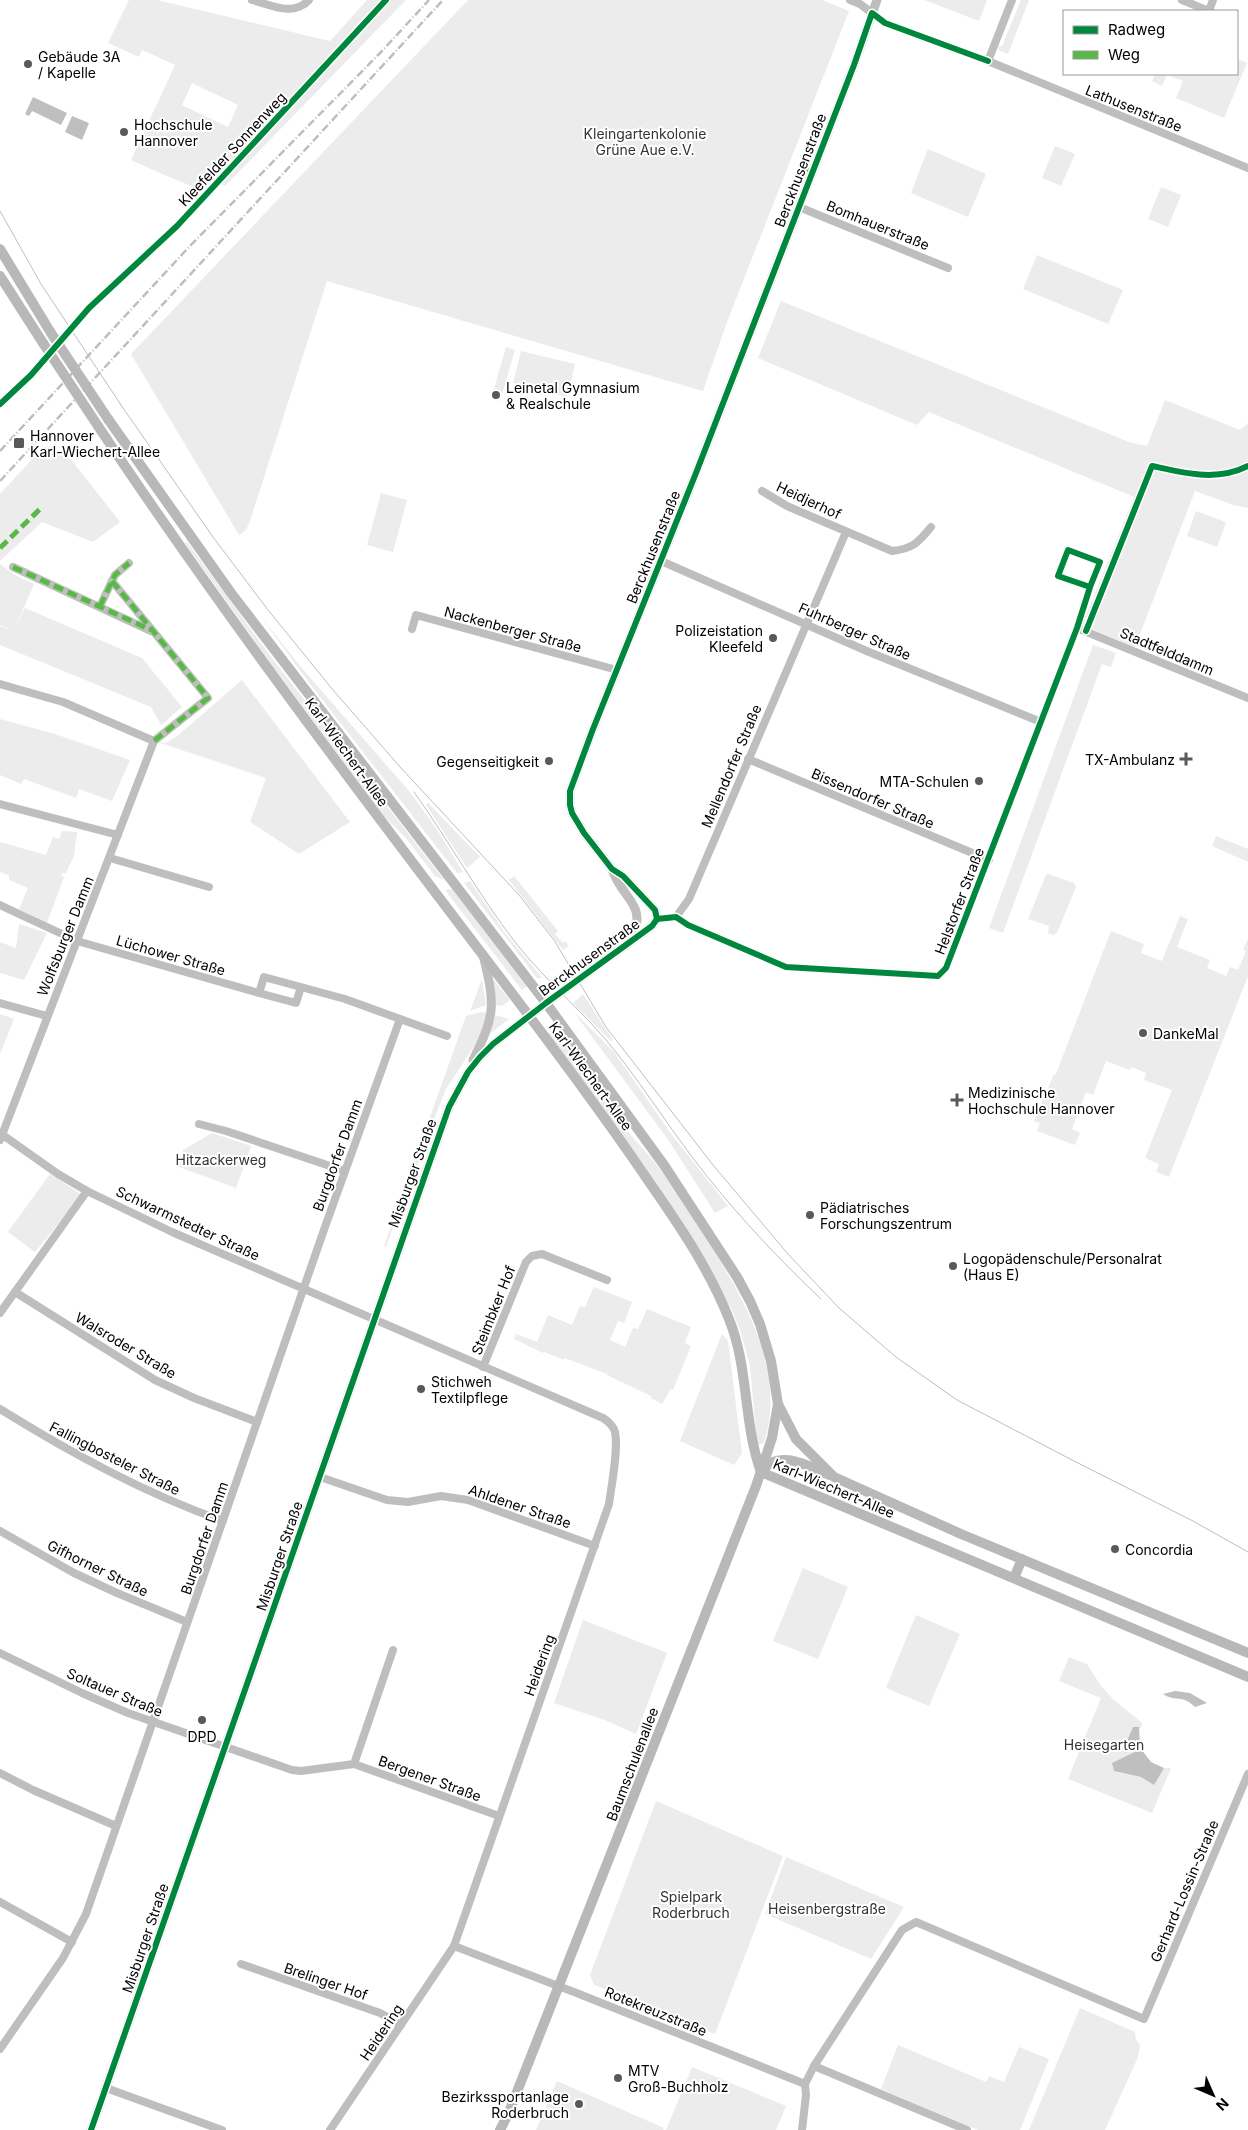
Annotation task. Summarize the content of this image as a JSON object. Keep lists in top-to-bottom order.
{
  "streets": {
    "main road": ["Karl-Wiechert-Allee", "Baumschulenallee"],
    "street": [
      "Lathusenstraße",
      "Berckhusenstraße",
      "Bomhauerstraße",
      "Heidjerhof",
      "Nackenberger Straße",
      "Fuhrberger Straße",
      "Stadtfelddamm",
      "Mellendorfer Straße",
      "Bissendorfer Straße",
      "Helstorfer Straße",
      "Wolfsburger Damm",
      "Lüchower Straße",
      "Burgdorfer Damm",
      "Misburger Straße",
      "Schwarmstedter Straße",
      "Steimbker Hof",
      "Walsroder Straße",
      "Fallingbosteler Straße",
      "Ahldener Straße",
      "Gifhorner Straße",
      "Heidering",
      "Soltauer Straße",
      "Bergener Straße",
      "Gerhard-Lossin-Straße",
      "Brelinger Hof",
      "Rotekreuzstraße"
    ],
    "cycle path": ["Kleefelder Sonnenweg"]
  },
  "crossings": [
    ["Lathusenstraße", "Berckhusenstraße"],
    ["Berckhusenstraße", "Bomhauerstraße"],
    ["Berckhusenstraße", "Nackenberger Straße"],
    ["Berckhusenstraße", "Fuhrberger Straße"],
    ["Berckhusenstraße", "Karl-Wiechert-Allee"],
    ["Berckhusenstraße", "Misburger Straße"],
    ["Heidjerhof", "Fuhrberger Straße"],
    ["Heidjerhof", "Mellendorfer Straße"],
    ["Fuhrberger Straße", "Mellendorfer Straße"],
    ["Fuhrberger Straße", "Helstorfer Straße"],
    ["Stadtfelddamm", "Helstorfer Straße"],
    ["Karl-Wiechert-Allee", "Misburger Straße"],
    ["Karl-Wiechert-Allee", "Baumschulenallee"],
    ["Mellendorfer Straße", "Bissendorfer Straße"],
    ["Mellendorfer Straße", "Helstorfer Straße"],
    ["Bissendorfer Straße", "Helstorfer Straße"],
    ["Wolfsburger Damm", "Lüchower Straße"],
    ["Wolfsburger Damm", "Schwarmstedter Straße"],
    ["Burgdorfer Damm", "Schwarmstedter Straße"],
    ["Burgdorfer Damm", "Walsroder Straße"],
    ["Burgdorfer Damm", "Fallingbosteler Straße"],
    ["Burgdorfer Damm", "Gifhorner Straße"],
    ["Burgdorfer Damm", "Soltauer Straße"],
    ["Misburger Straße", "Schwarmstedter Straße"],
    ["Misburger Straße", "Ahldener Straße"],
    ["Misburger Straße", "Heidering"],
    ["Misburger Straße", "Soltauer Straße"],
    ["Misburger Straße", "Bergener Straße"],
    ["Schwarmstedter Straße", "Heidering"],
    ["Steimbker Hof", "Heidering"],
    ["Ahldener Straße", "Heidering"],
    ["Heidering", "Bergener Straße"],
    ["Heidering", "Brelinger Hof"],
    ["Heidering", "Rotekreuzstraße"],
    ["Soltauer Straße", "Bergener Straße"],
    ["Baumschulenallee", "Rotekreuzstraße"]
  ],
  "parks": [
    "Kleingartenkolonie Grüne Aue e.V.",
    "Hitzackerweg",
    "Heisegarten",
    "Spielpark Roderbruch",
    "Heisenbergstraße"
  ],
  "places": {
    "other": [
      "Gebäude 3A / Kapelle",
      "Hochschule Hannover",
      "Leinetal Gymnasium & Realschule",
      "Polizeistation Kleefeld",
      "Gegenseitigkeit",
      "MTA-Schulen",
      "DankeMal",
      "Pädiatrisches Forschungszentrum",
      "Logopädenschule/Personalrat (Haus E)",
      "Stichweh Textilpflege",
      "Concordia",
      "DPD",
      "MTV Groß-Buchholz",
      "Bezirkssportanlage Roderbruch"
    ],
    "transit": ["Hannover Karl-Wiechert-Allee"],
    "health": ["TX-Ambulanz", "Medizinische Hochschule Hannover"]
  },
  "legend": ["Radweg", "Weg"],
  "north": "bottom right"
}
